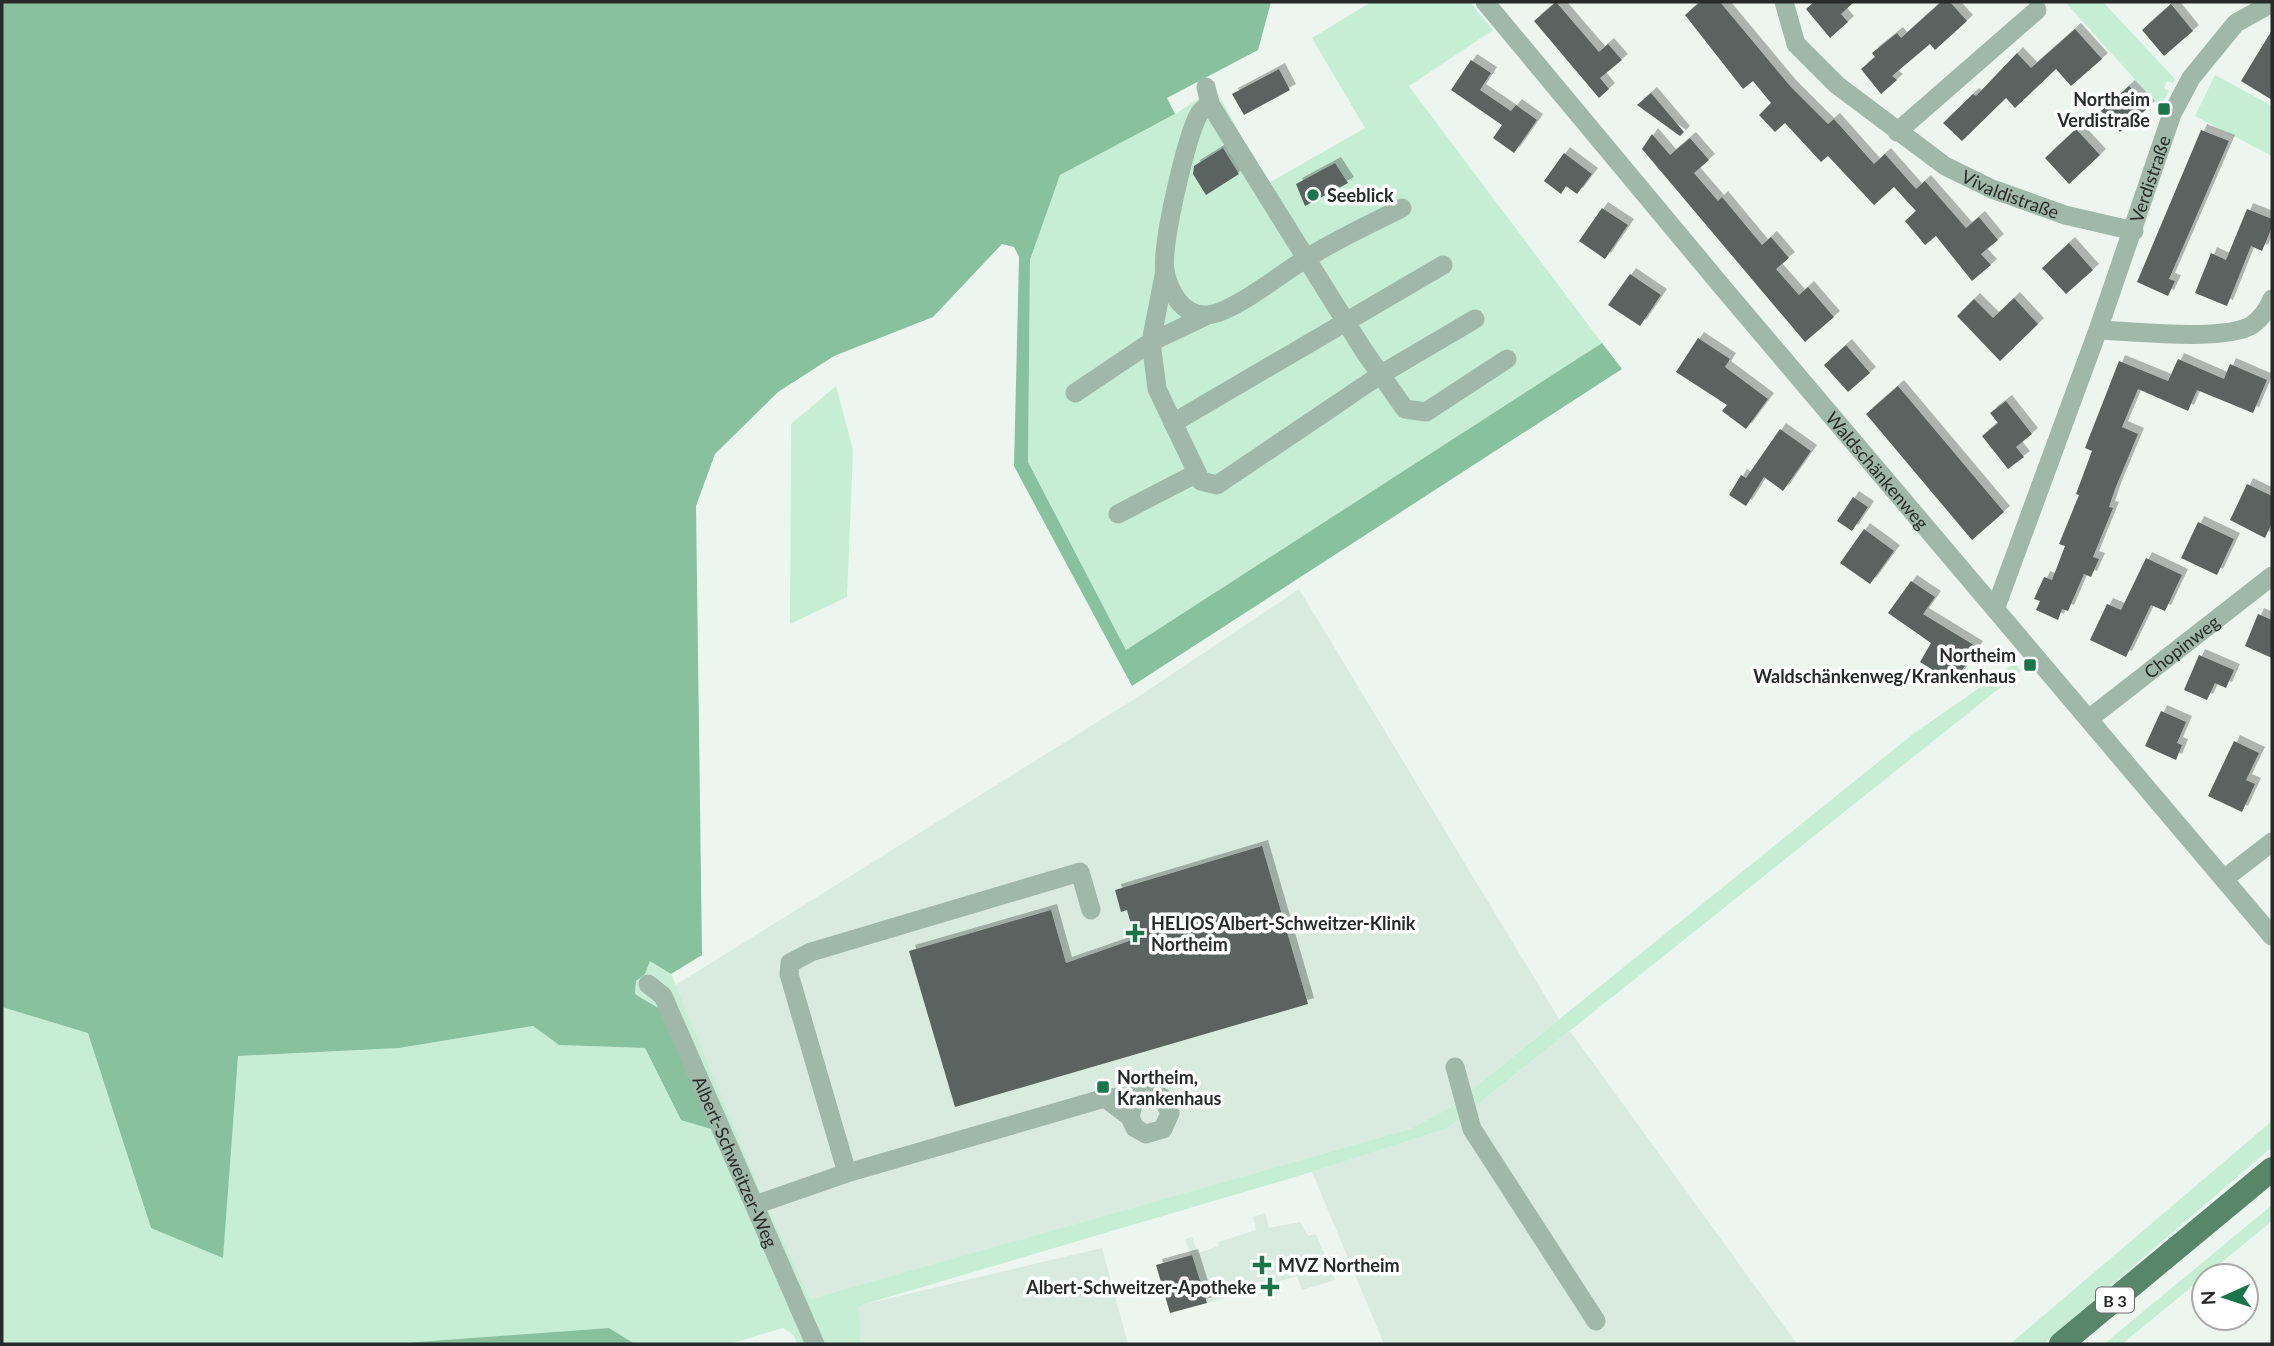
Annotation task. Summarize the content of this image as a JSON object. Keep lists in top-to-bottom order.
{
  "streets": {
    "main road": ["B 3"],
    "street": [
      "Verdistraße",
      "Vivaldistraße",
      "Waldschänkenweg",
      "Chopinweg",
      "Albert-Schweitzer-Weg"
    ]
  },
  "crossings": [
    ["Verdistraße", "Vivaldistraße"],
    ["Verdistraße", "Waldschänkenweg"],
    ["Waldschänkenweg", "Chopinweg"]
  ],
  "places": {
    "transit": ["Northeim Verdistraße", "Northeim Waldschänkenweg/Krankenhaus", "Northeim, Krankenhaus"],
    "other": ["Seeblick"],
    "health": ["HELIOS Albert-Schweitzer-Klinik Northeim", "MVZ Northeim", "Albert-Schweitzer-Apotheke"]
  },
  "north": "left"
}
